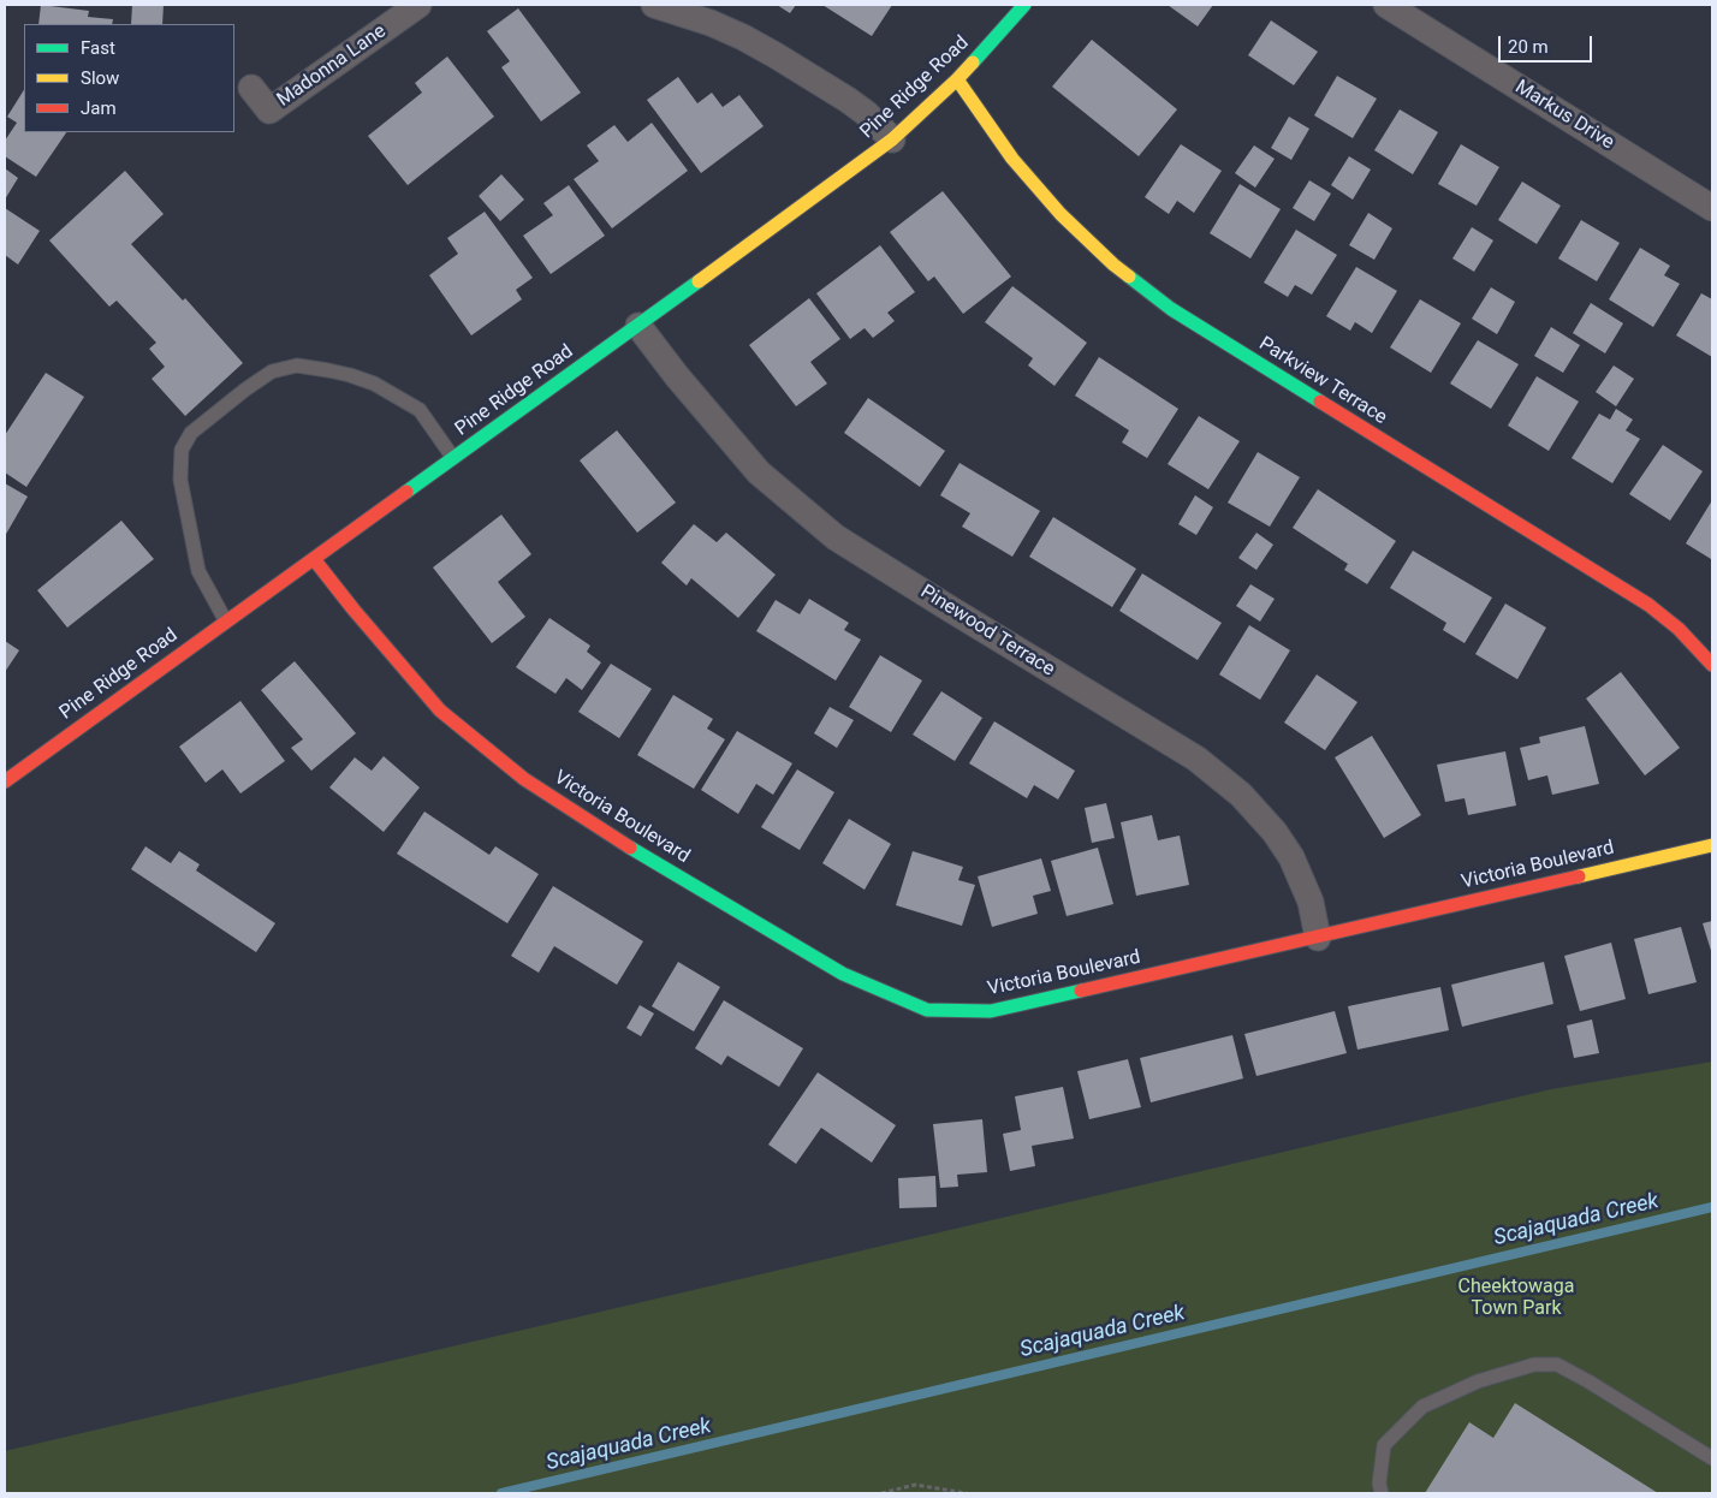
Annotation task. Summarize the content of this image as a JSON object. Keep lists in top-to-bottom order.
{
  "streets": {
    "street": [
      "Madonna Lane",
      "Pine Ridge Road",
      "Markus Drive",
      "Parkview Terrace",
      "Pinewood Terrace",
      "Victoria Boulevard"
    ]
  },
  "crossings": [
    ["Pine Ridge Road", "Parkview Terrace"],
    ["Pine Ridge Road", "Pinewood Terrace"],
    ["Pine Ridge Road", "Victoria Boulevard"],
    ["Pinewood Terrace", "Victoria Boulevard"]
  ],
  "water": ["Scajaquada Creek"],
  "parks": ["Cheektowaga Town Park"],
  "legend": ["Fast", "Slow", "Jam"],
  "scale_bar": "20 m"
}
